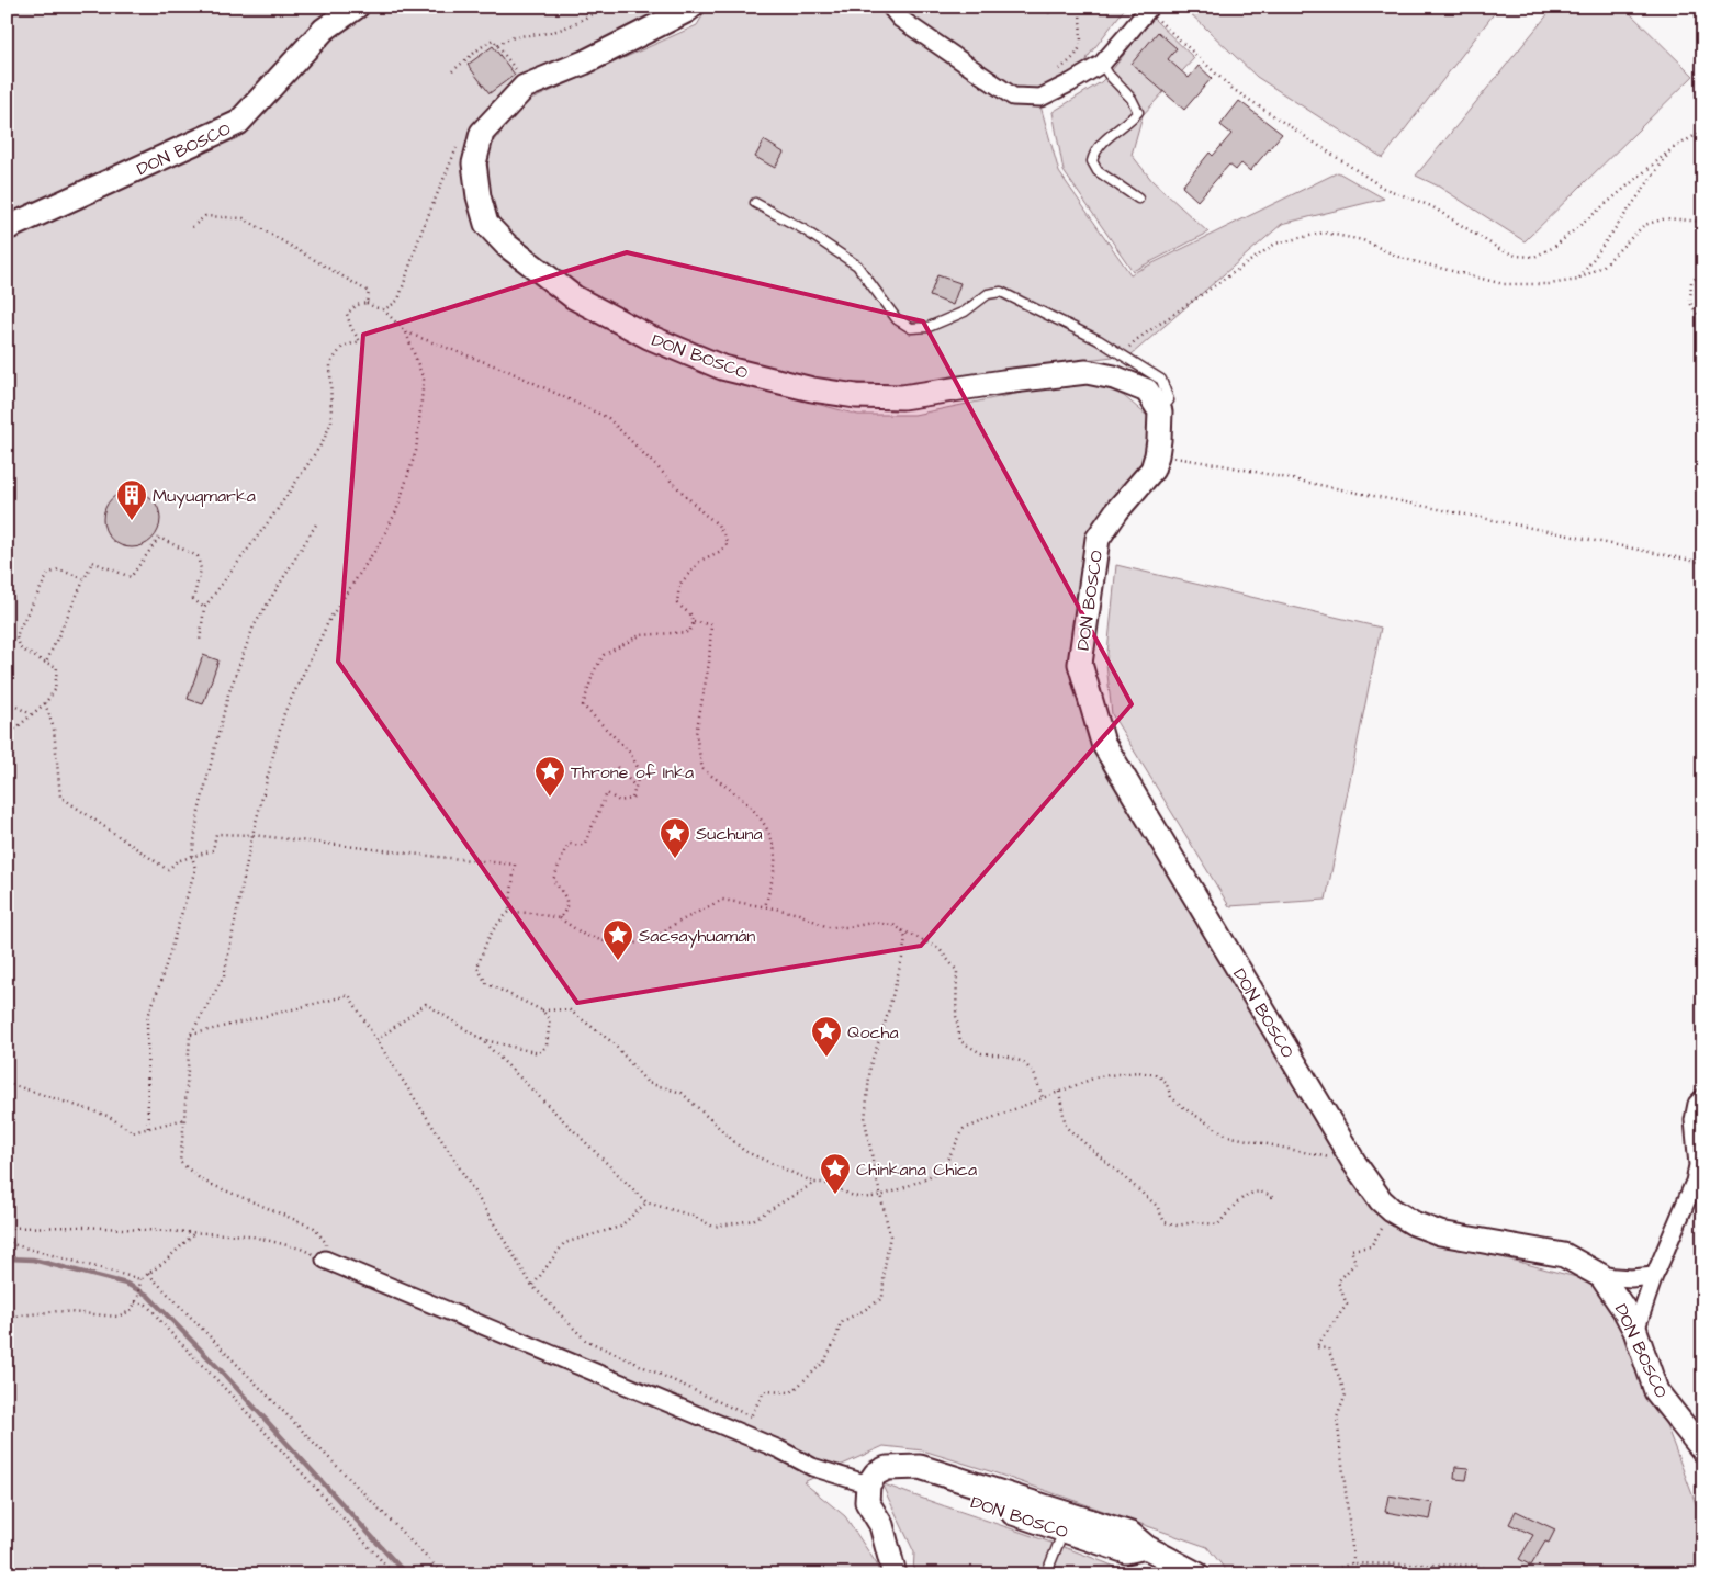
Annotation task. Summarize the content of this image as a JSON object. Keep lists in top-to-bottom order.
{
  "streets": {
    "street": ["DON BOSCO"]
  },
  "places": {
    "building": ["Muyuqmarka"],
    "place": [
      "Throne of Inka",
      "Suchuna",
      "Sacsayhuamán",
      "Qocha",
      "Chinkana Chica"
    ]
  }
}
